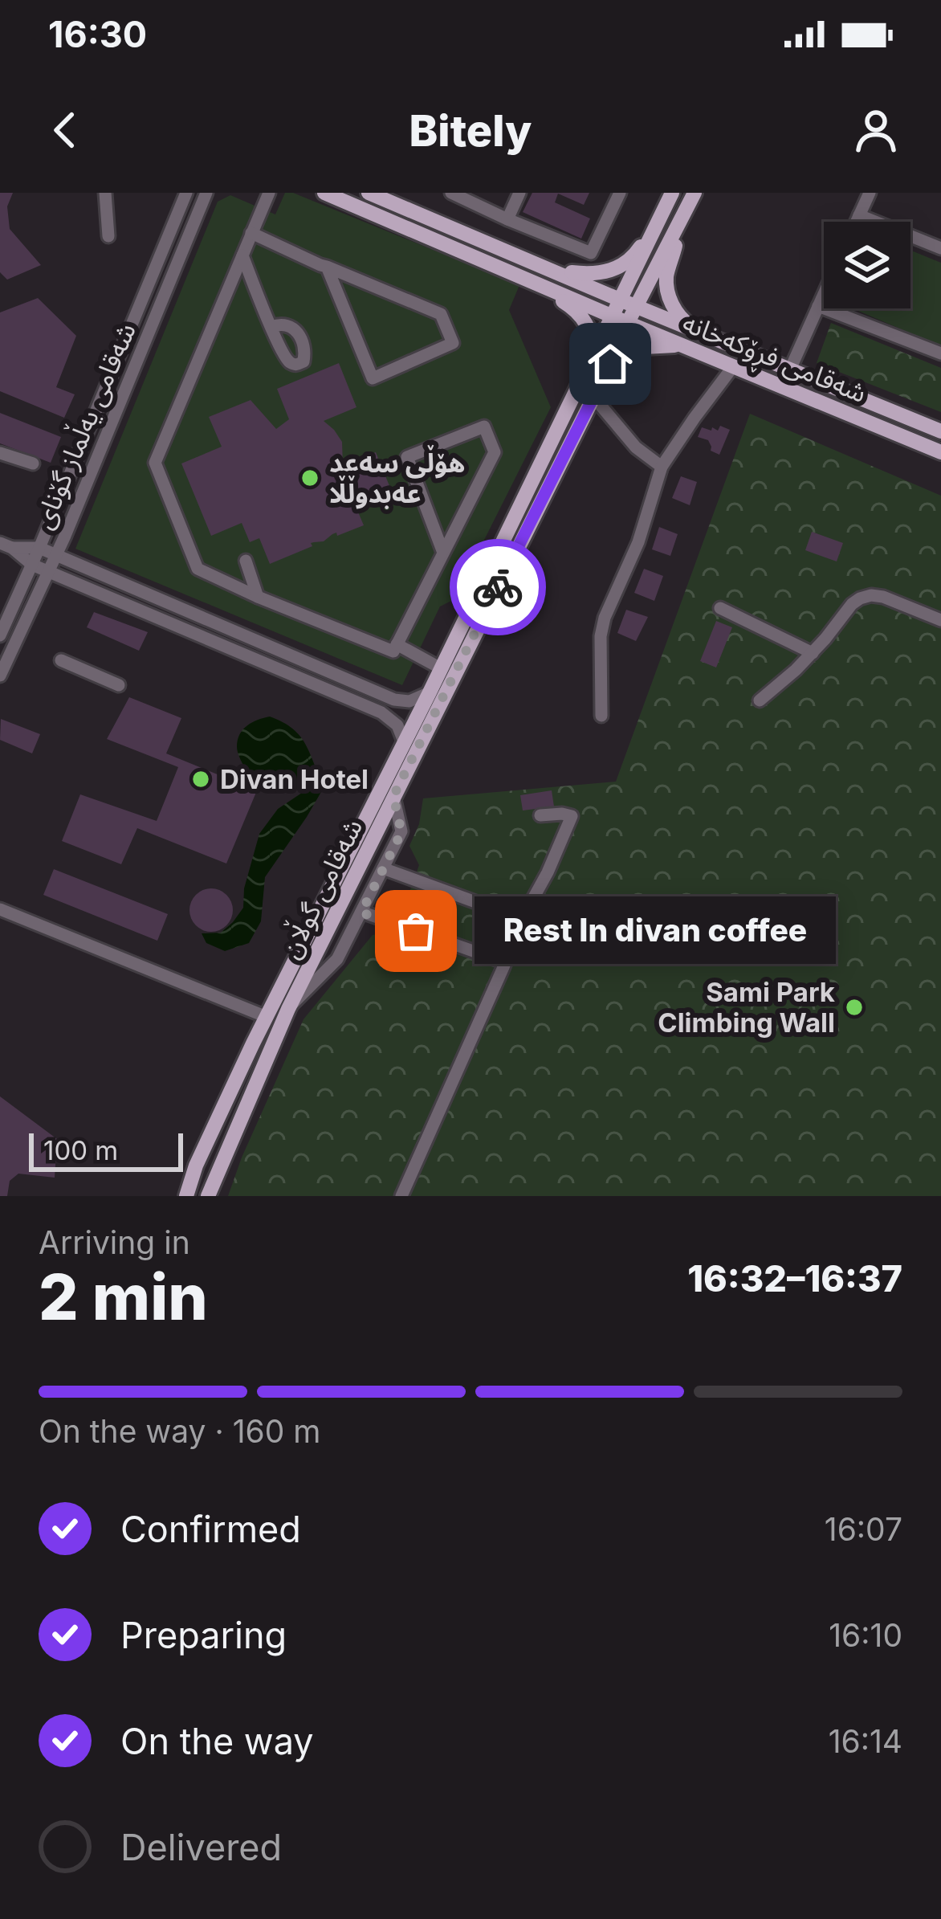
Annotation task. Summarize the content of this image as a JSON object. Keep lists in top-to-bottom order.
{
  "streets": {
    "main road": ["شەقامی فڕۆکەخانە", "شەقامی گوڵان"],
    "street": ["شەقامی یەڵماز گۆنای"]
  },
  "crossings": [
    ["شەقامی فڕۆکەخانە", "شەقامی گوڵان"]
  ],
  "places": [
    "ھۆڵی سەعد عەبدوڵڵا",
    "Divan Hotel",
    "Rest In divan coffee",
    "Sami Park Climbing Wall"
  ],
  "scale_bar": "100 m",
  "page": {
    "status": "16:30",
    "header": "Bitely",
    "bubble": "Rest In divan coffee",
    "scale": "100 m",
    "heading": ["2 min", "Arriving in", "16:32–16:37"],
    "bar": "On the way · 160 m",
    "list": [
      ["Confirmed", "16:07"],
      ["Preparing", "16:10"],
      ["On the way", "16:14"],
      "Delivered"
    ]
  }
}
